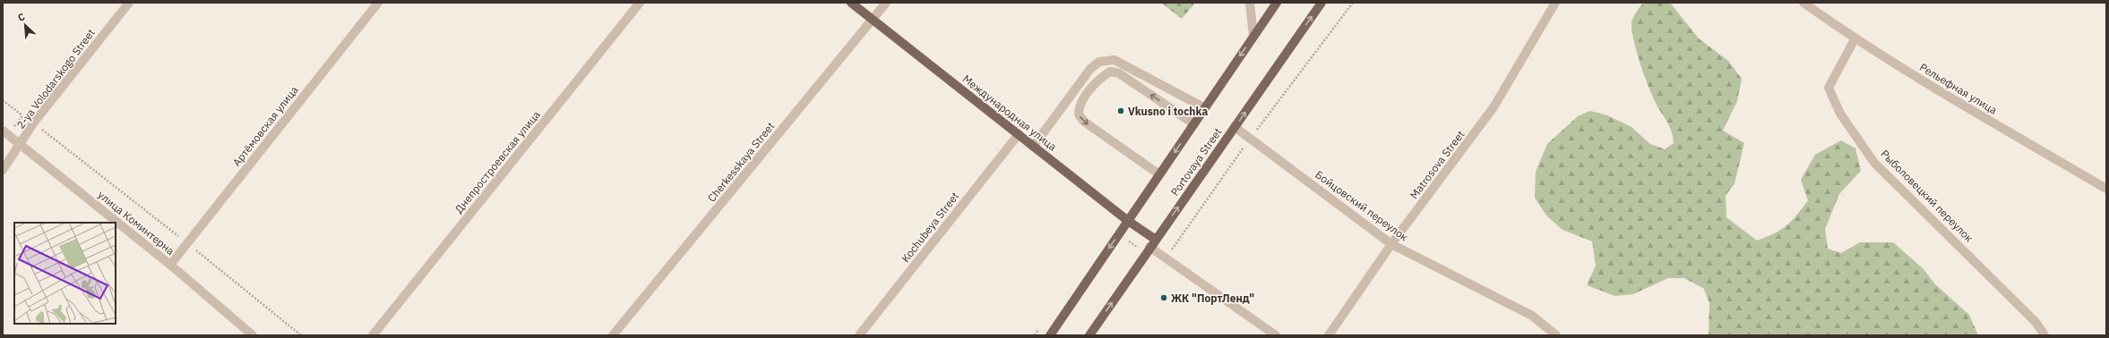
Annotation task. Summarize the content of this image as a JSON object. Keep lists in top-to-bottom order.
{
  "streets": {
    "main road": ["Международная улица", "Portovaya Street"],
    "street": [
      "2-ya Volodarskogo Street",
      "Рельефная улица",
      "Артёмовская улица",
      "Днепростроевская улица",
      "Cherkesskaya Street",
      "Matrosova Street",
      "Рыболовецкий переулок",
      "Бойцовский переулок",
      "улица Коминтерна",
      "Kochubeya Street"
    ]
  },
  "crossings": [
    ["2-ya Volodarskogo Street", "улица Коминтерна"],
    ["Рельефная улица", "Рыболовецкий переулок"],
    ["Международная улица", "Cherkesskaya Street"],
    ["Международная улица", "Portovaya Street"],
    ["Международная улица", "Kochubeya Street"],
    ["Артёмовская улица", "улица Коминтерна"],
    ["Portovaya Street", "Бойцовский переулок"],
    ["Matrosova Street", "Бойцовский переулок"]
  ],
  "places": ["Vkusno i tochka", "ЖК \"ПортЛенд\""],
  "north": "top left"
}
